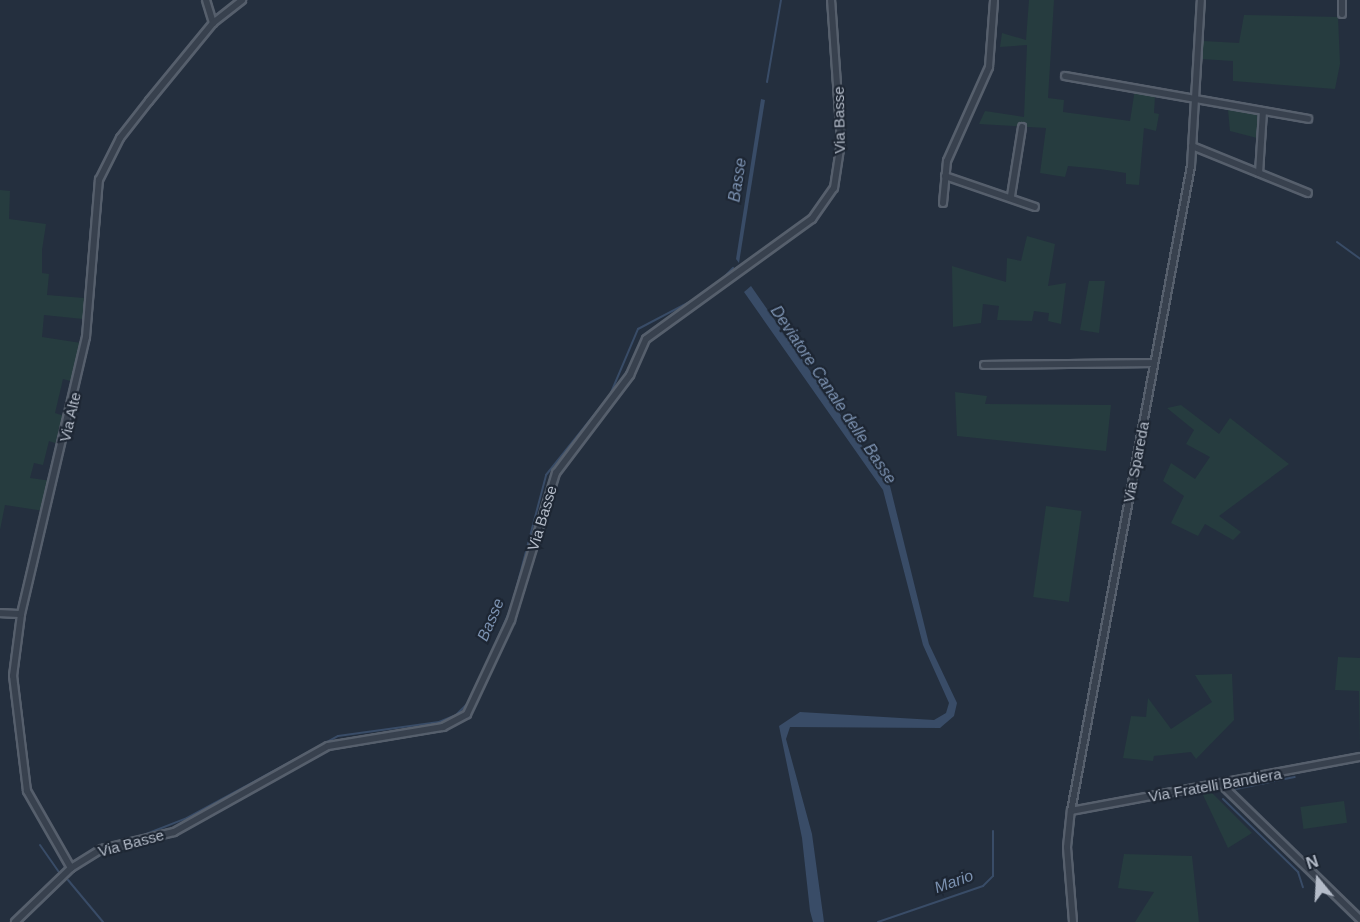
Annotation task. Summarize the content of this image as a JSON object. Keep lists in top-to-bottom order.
{
  "streets": {
    "street": [
      "Via Basse",
      "Via Alte",
      "Via Spareda",
      "Via Fratelli Bandiera"
    ]
  },
  "crossings": [
    ["Via Basse", "Via Alte"],
    ["Via Spareda", "Via Fratelli Bandiera"]
  ],
  "water": ["Basse", "Deviatore Canale delle Basse", "Mario"],
  "north": "top"
}
